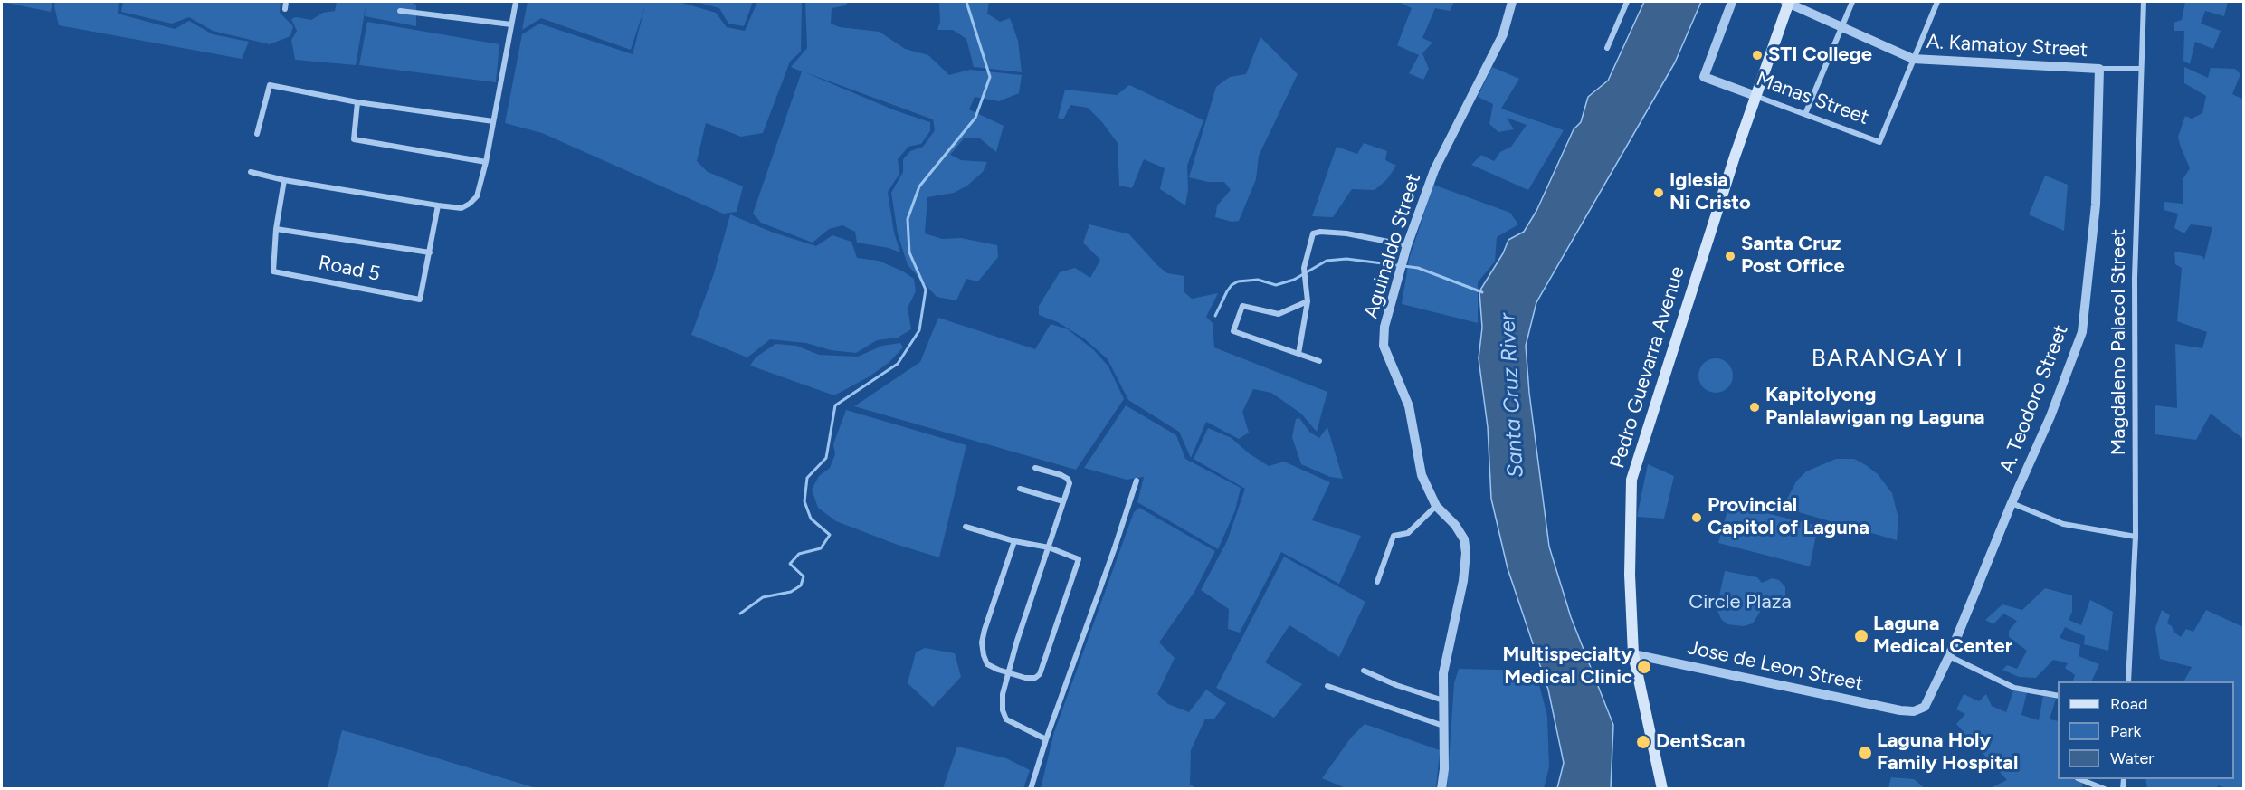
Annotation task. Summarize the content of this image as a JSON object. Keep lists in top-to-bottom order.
{
  "streets": {
    "main road": ["Pedro Guevarra Avenue"],
    "street": [
      "A. Kamatoy Street",
      "Manas Street",
      "Aguinaldo Street",
      "Road 5",
      "Magdaleno Palacol Street",
      "A. Teodoro Street",
      "Jose de Leon Street"
    ]
  },
  "crossings": [
    ["A. Kamatoy Street", "Manas Street"],
    ["A. Kamatoy Street", "Magdaleno Palacol Street"],
    ["A. Kamatoy Street", "Pedro Guevarra Avenue"],
    ["A. Kamatoy Street", "A. Teodoro Street"],
    ["Manas Street", "Pedro Guevarra Avenue"],
    ["Pedro Guevarra Avenue", "Jose de Leon Street"],
    ["A. Teodoro Street", "Jose de Leon Street"]
  ],
  "districts": ["BARANGAY I"],
  "water": ["Santa Cruz River"],
  "parks": ["Circle Plaza"],
  "places": [
    "STI College",
    "Iglesia Ni Cristo",
    "Santa Cruz Post Office",
    "Kapitolyong Panlalawigan ng Laguna",
    "Provincial Capitol of Laguna",
    "Laguna Medical Center",
    "Multispecialty Medical Clinic",
    "DentScan",
    "Laguna Holy Family Hospital"
  ],
  "legend": ["Road", "Park", "Water"]
}
